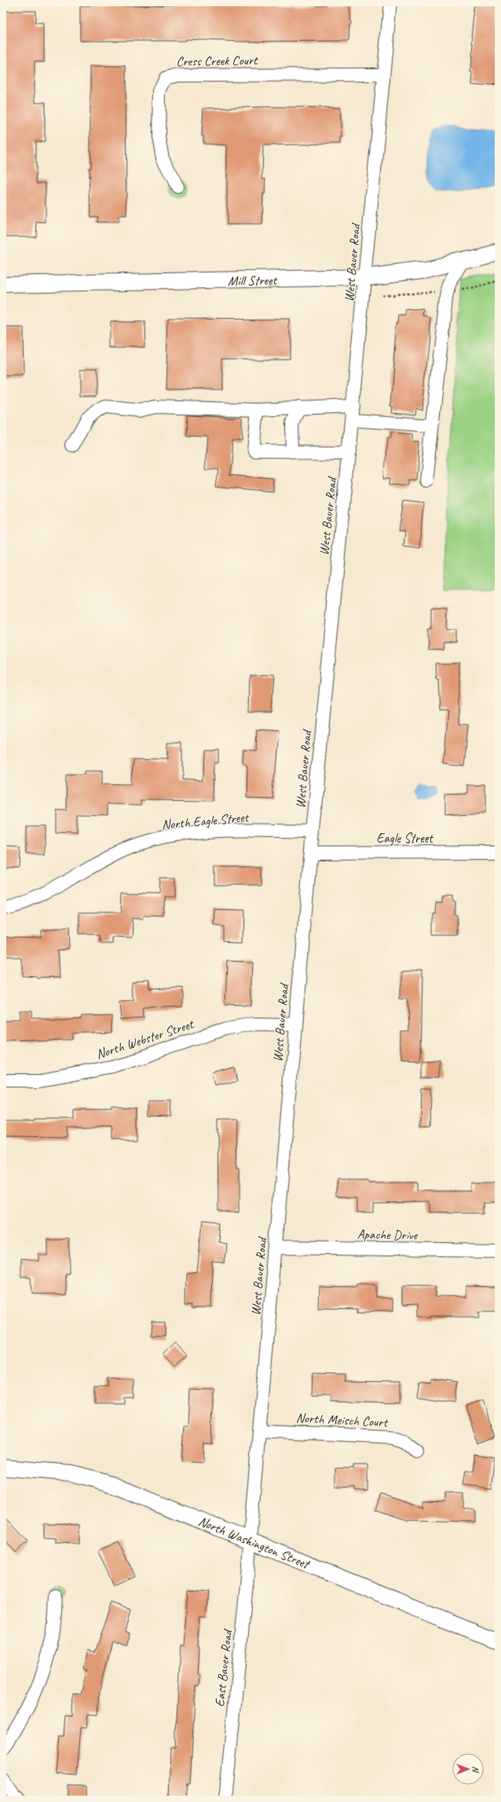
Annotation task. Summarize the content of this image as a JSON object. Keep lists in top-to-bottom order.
{
  "streets": {
    "main road": ["Mill Street", "North Washington Street"],
    "street": [
      "Cress Creek Court",
      "West Bauer Road",
      "North Eagle Street",
      "Eagle Street",
      "North Webster Street",
      "Apache Drive",
      "North Meisch Court",
      "East Bauer Road"
    ]
  },
  "crossings": [
    ["Cress Creek Court", "West Bauer Road"],
    ["West Bauer Road", "Mill Street"],
    ["West Bauer Road", "North Eagle Street"],
    ["West Bauer Road", "Eagle Street"],
    ["West Bauer Road", "North Webster Street"],
    ["West Bauer Road", "Apache Drive"],
    ["West Bauer Road", "North Meisch Court"],
    ["West Bauer Road", "North Washington Street"],
    ["West Bauer Road", "East Bauer Road"],
    ["North Washington Street", "East Bauer Road"]
  ],
  "north": "right"
}
